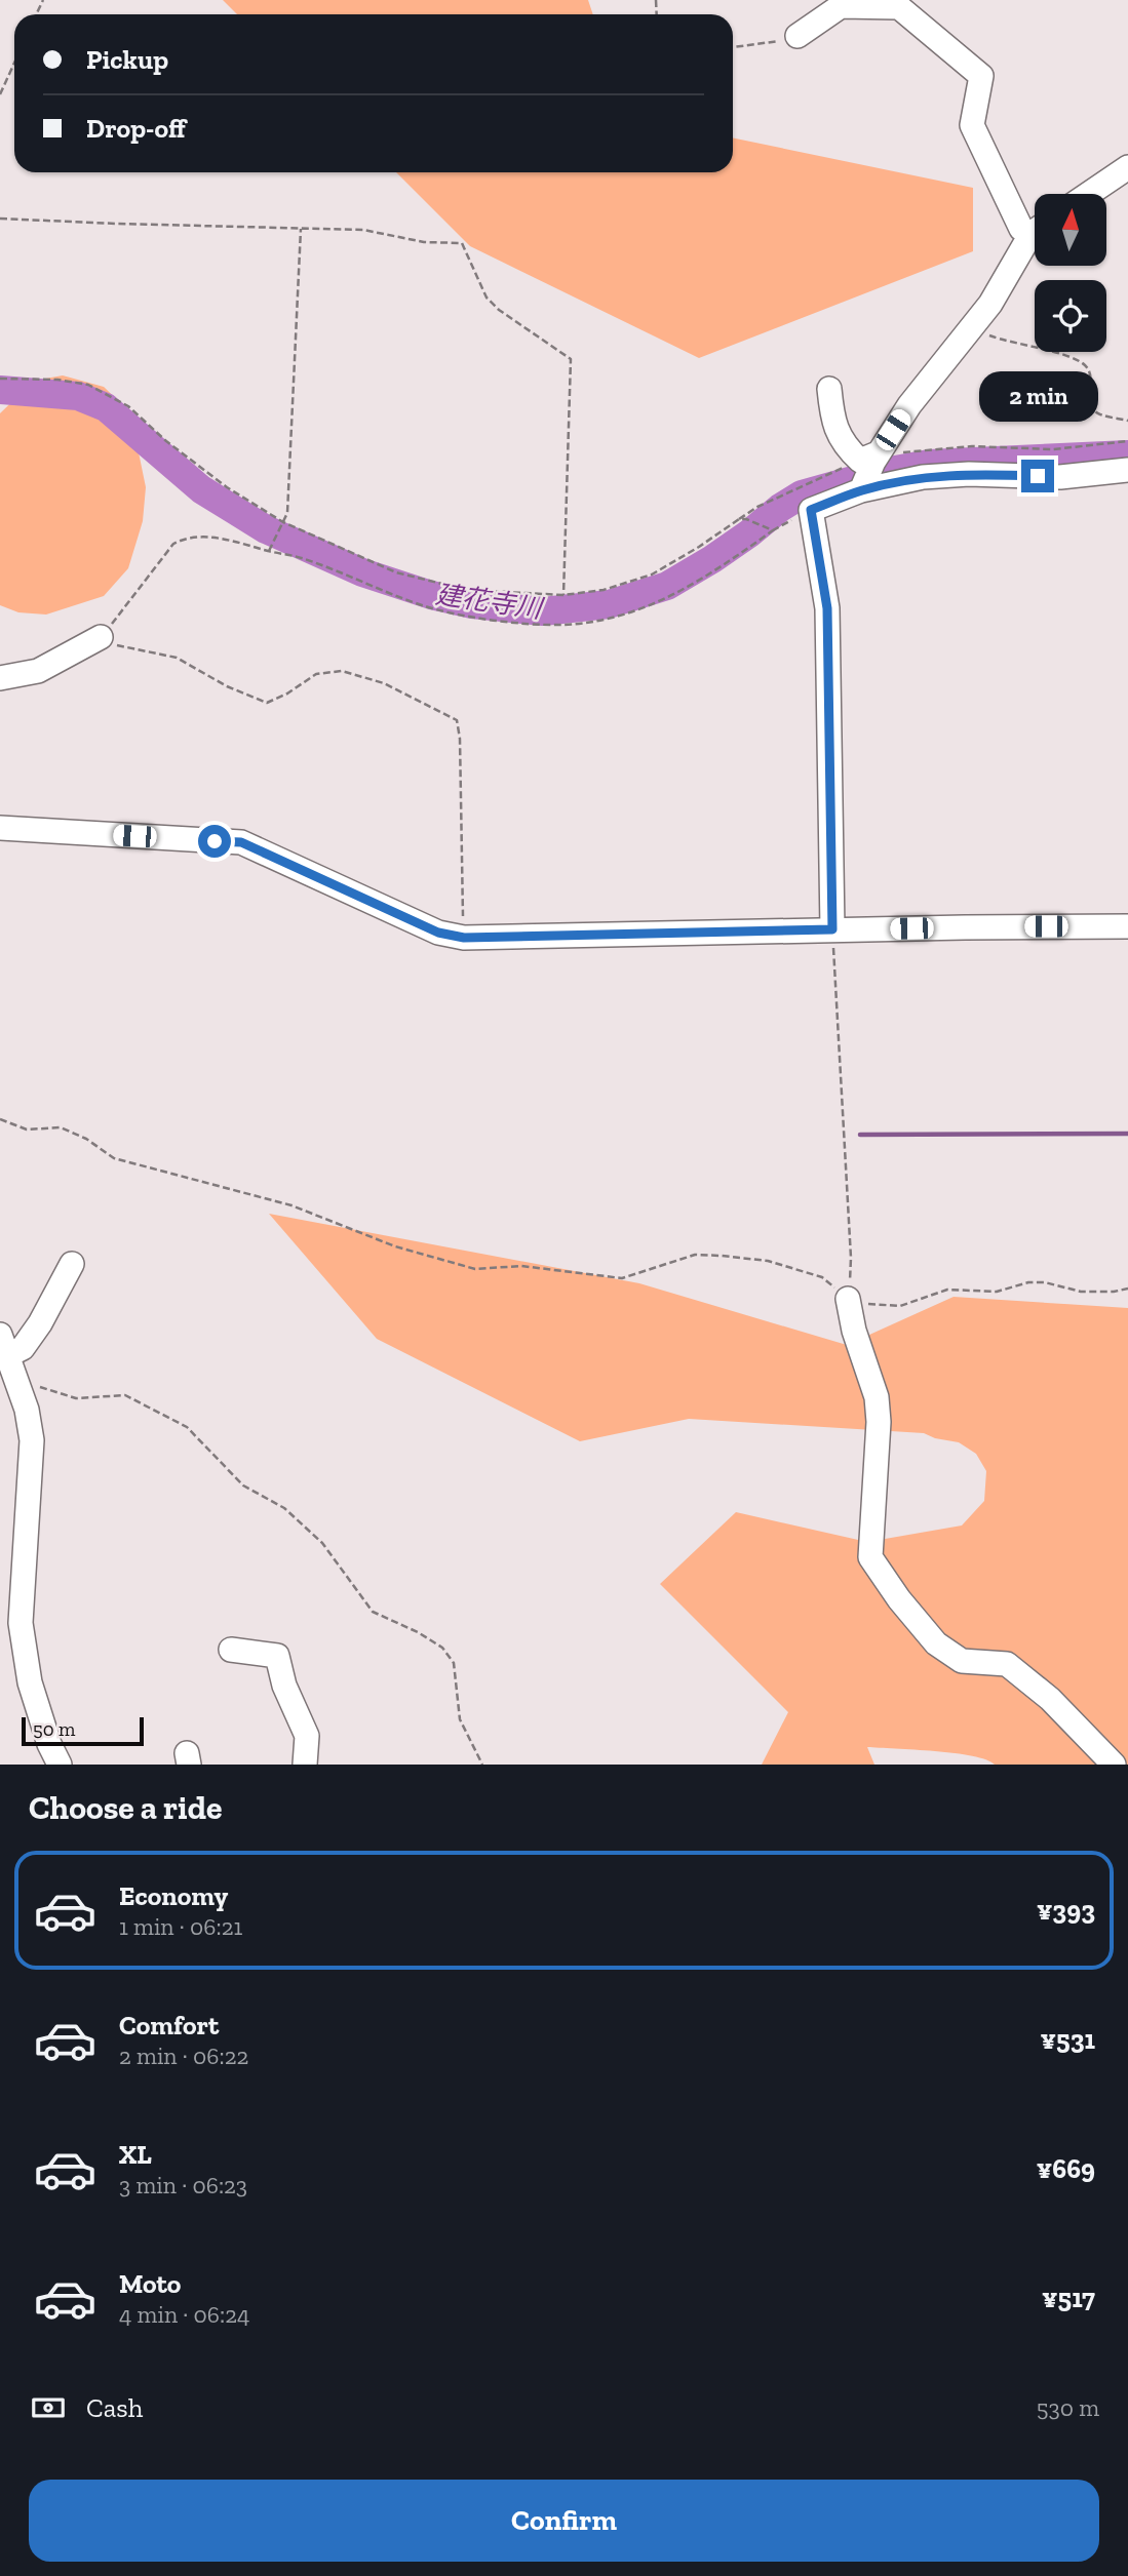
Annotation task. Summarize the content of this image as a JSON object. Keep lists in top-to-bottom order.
{
  "water": ["建花寺川"],
  "scale_bar": "50 m",
  "north": "top",
  "page": {
    "banner": ["Pickup", "Drop-off"],
    "bubble": "2 min",
    "scale": "50 m",
    "heading": "Choose a ride",
    "list": [
      {
        "name": "Economy",
        "note": "1 min · 06:21",
        "value": "¥393"
      },
      {
        "name": "Comfort",
        "note": "2 min · 06:22",
        "value": "¥531"
      },
      {
        "name": "XL",
        "note": "3 min · 06:23",
        "value": "¥669"
      },
      {
        "name": "Moto",
        "note": "4 min · 06:24",
        "value": "¥517"
      }
    ],
    "pay": ["Cash", "530 m"],
    "buttons": "Confirm"
  }
}
